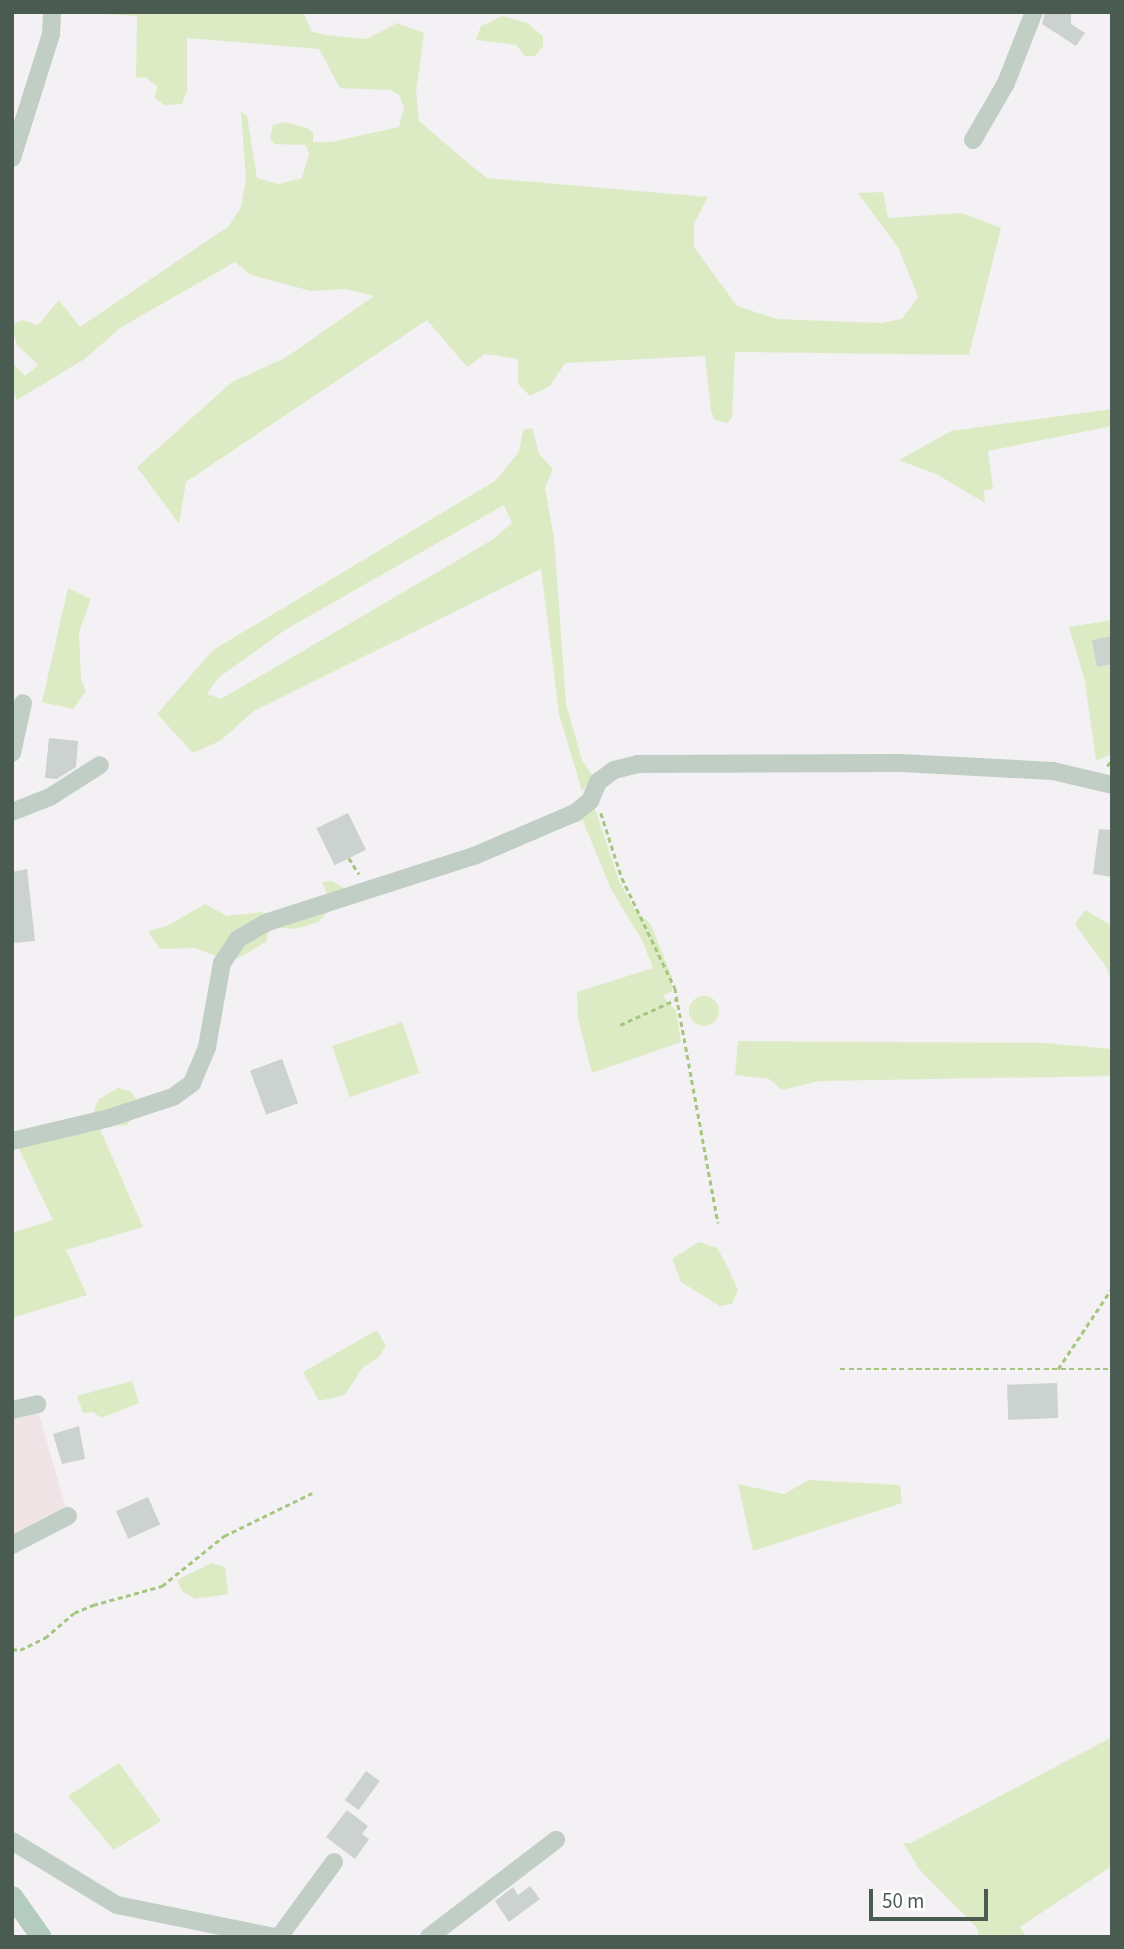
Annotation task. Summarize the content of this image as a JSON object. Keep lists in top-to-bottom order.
{
  "scale_bar": "50 m"
}
